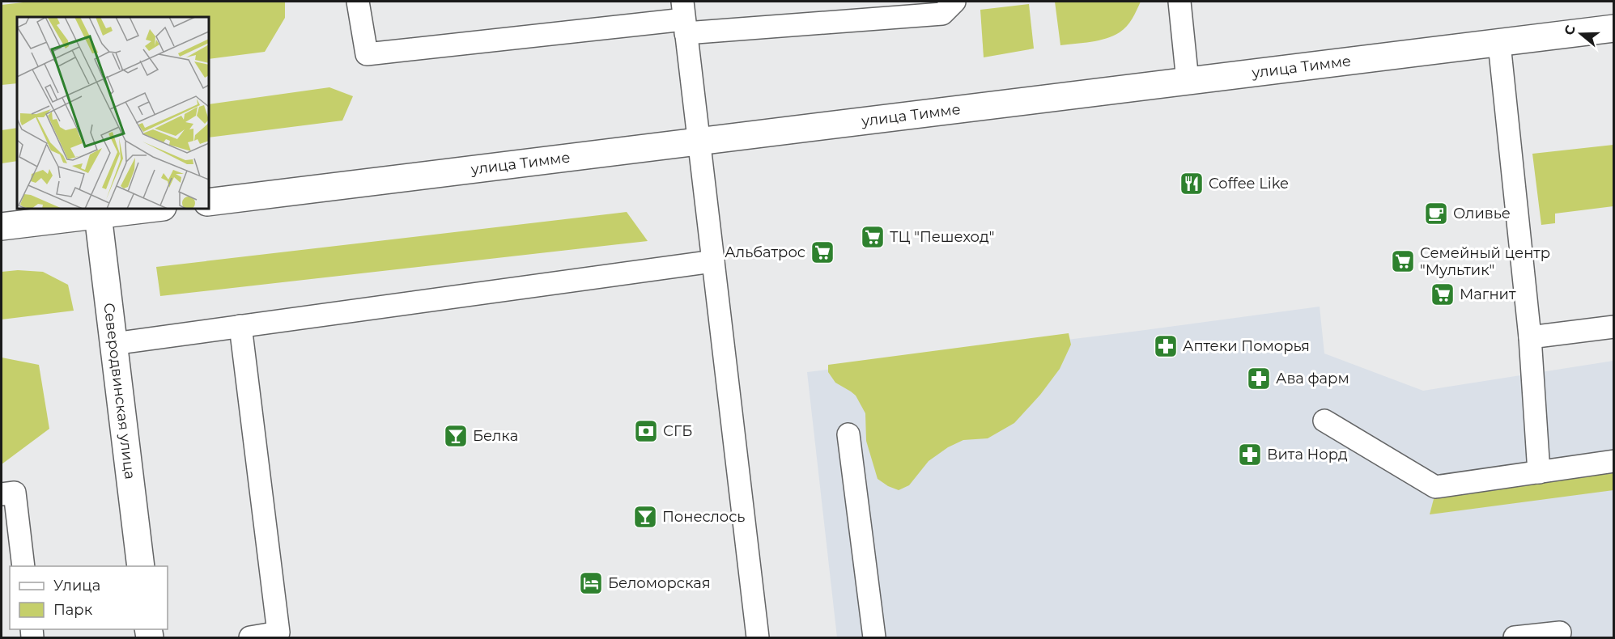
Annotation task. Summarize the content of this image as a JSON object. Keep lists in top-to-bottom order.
{
  "streets": {
    "main road": ["улица Тимме", "Северодвинская улица"]
  },
  "places": {
    "restaurant": ["Coffee Like"],
    "cafe": ["Оливье"],
    "supermarket": [
      "ТЦ \"Пешеход\"",
      "Альбатрос",
      "Семейный центр \"Мультик\"",
      "Магнит"
    ],
    "pharmacy": ["Аптеки Поморья", "Ава фарм", "Вита Норд"],
    "bank": ["СГБ"],
    "bar": ["Белка", "Понеслось"],
    "hotel": ["Беломорская"]
  },
  "legend": ["Улица", "Парк"],
  "north": "left"
}
